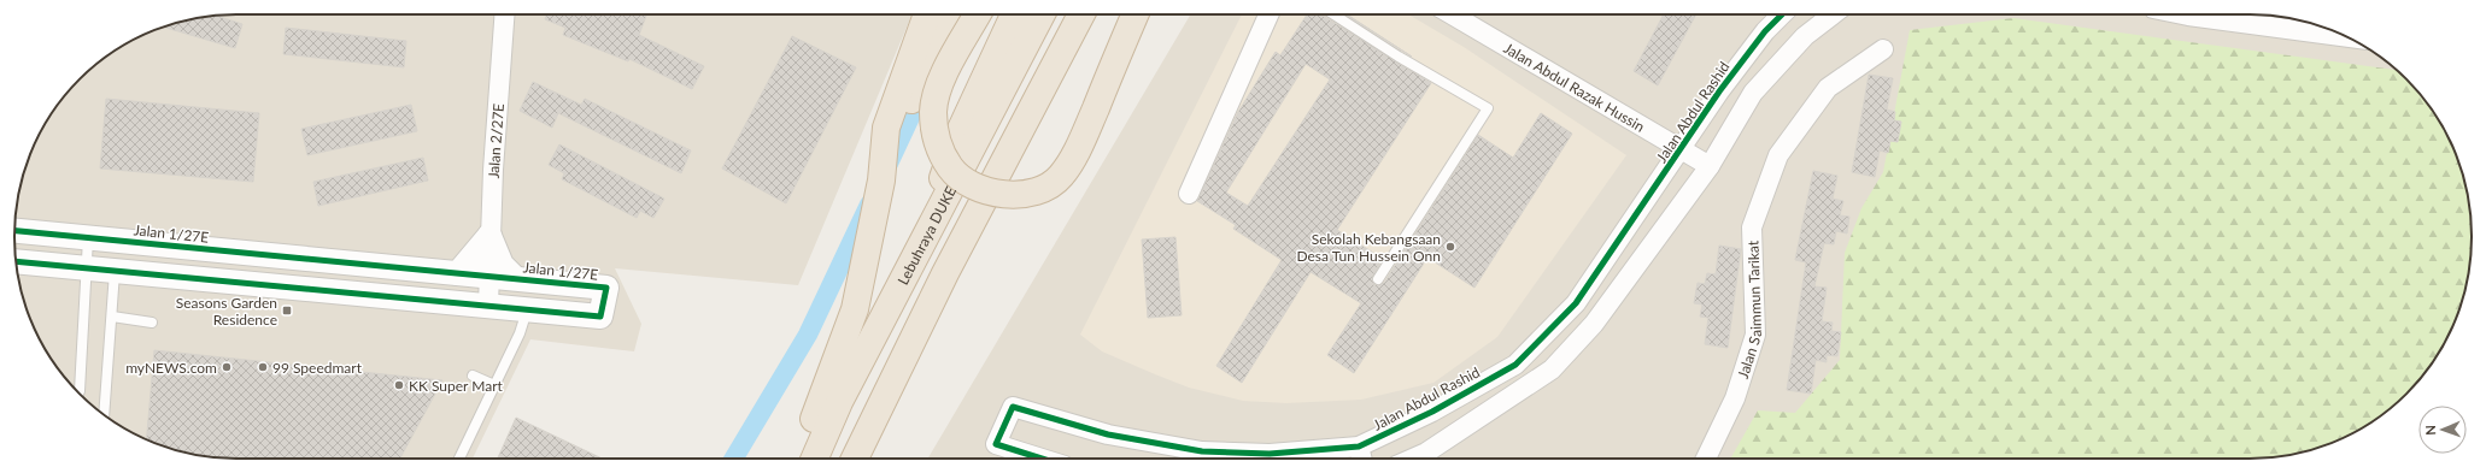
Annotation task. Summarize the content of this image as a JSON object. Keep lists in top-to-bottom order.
{
  "streets": {
    "highway": ["Lebuhraya DUKE"],
    "street": [
      "Jalan Abdul Razak Hussin",
      "Jalan Abdul Rashid",
      "Jalan 2/27E",
      "Jalan 1/27E",
      "Jalan Saimmun Tarikat"
    ]
  },
  "crossings": [
    ["Jalan Abdul Razak Hussin", "Jalan Abdul Rashid"],
    ["Jalan 2/27E", "Jalan 1/27E"]
  ],
  "places": {
    "other": [
      "Sekolah Kebangsaan Desa Tun Hussein Onn",
      "myNEWS.com",
      "99 Speedmart",
      "KK Super Mart"
    ],
    "transit": ["Seasons Garden Residence"]
  },
  "north": "left"
}
